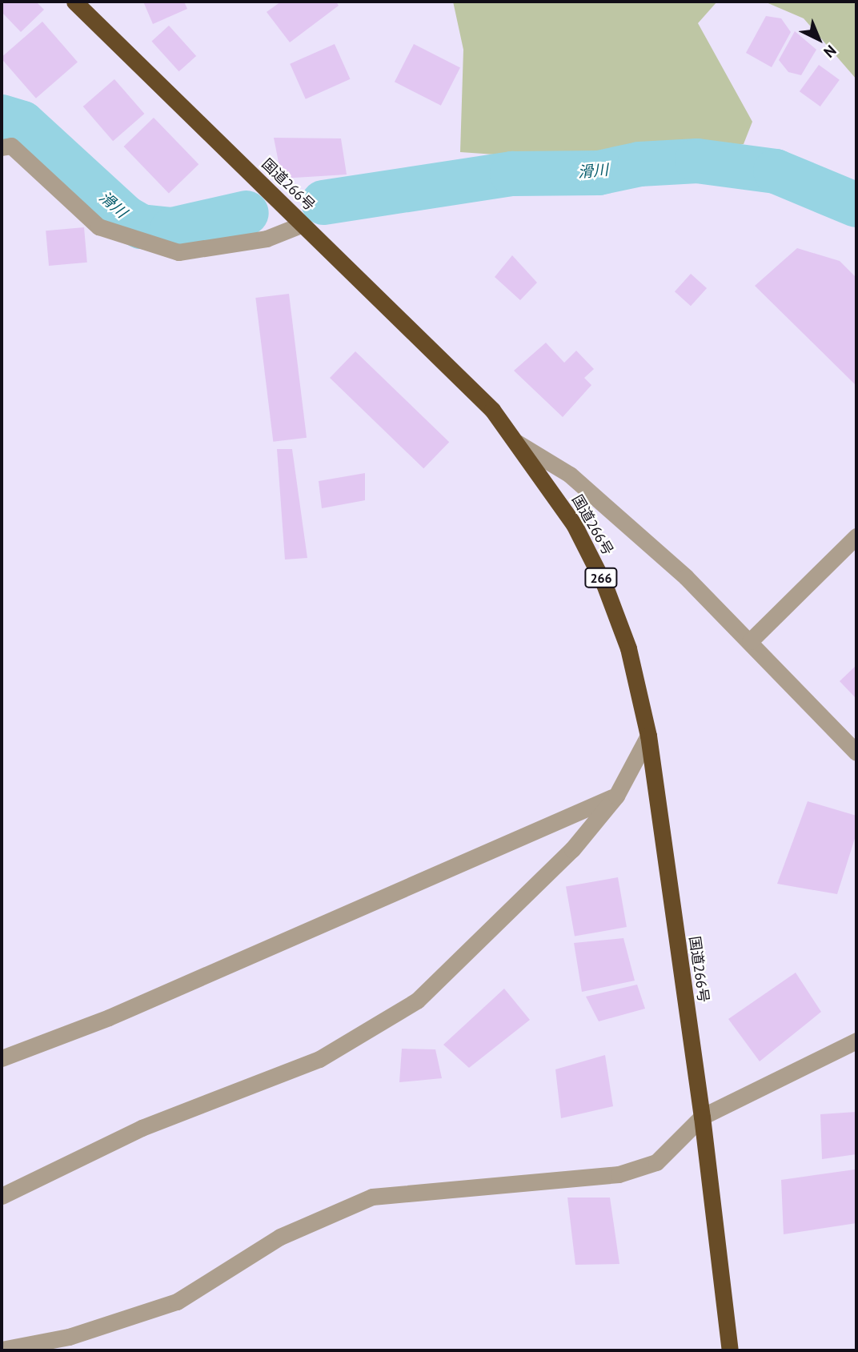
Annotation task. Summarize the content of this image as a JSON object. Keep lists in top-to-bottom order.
{
  "streets": {
    "highway": ["国道266号", "266"]
  },
  "water": ["滑川"],
  "north": "bottom right"
}
